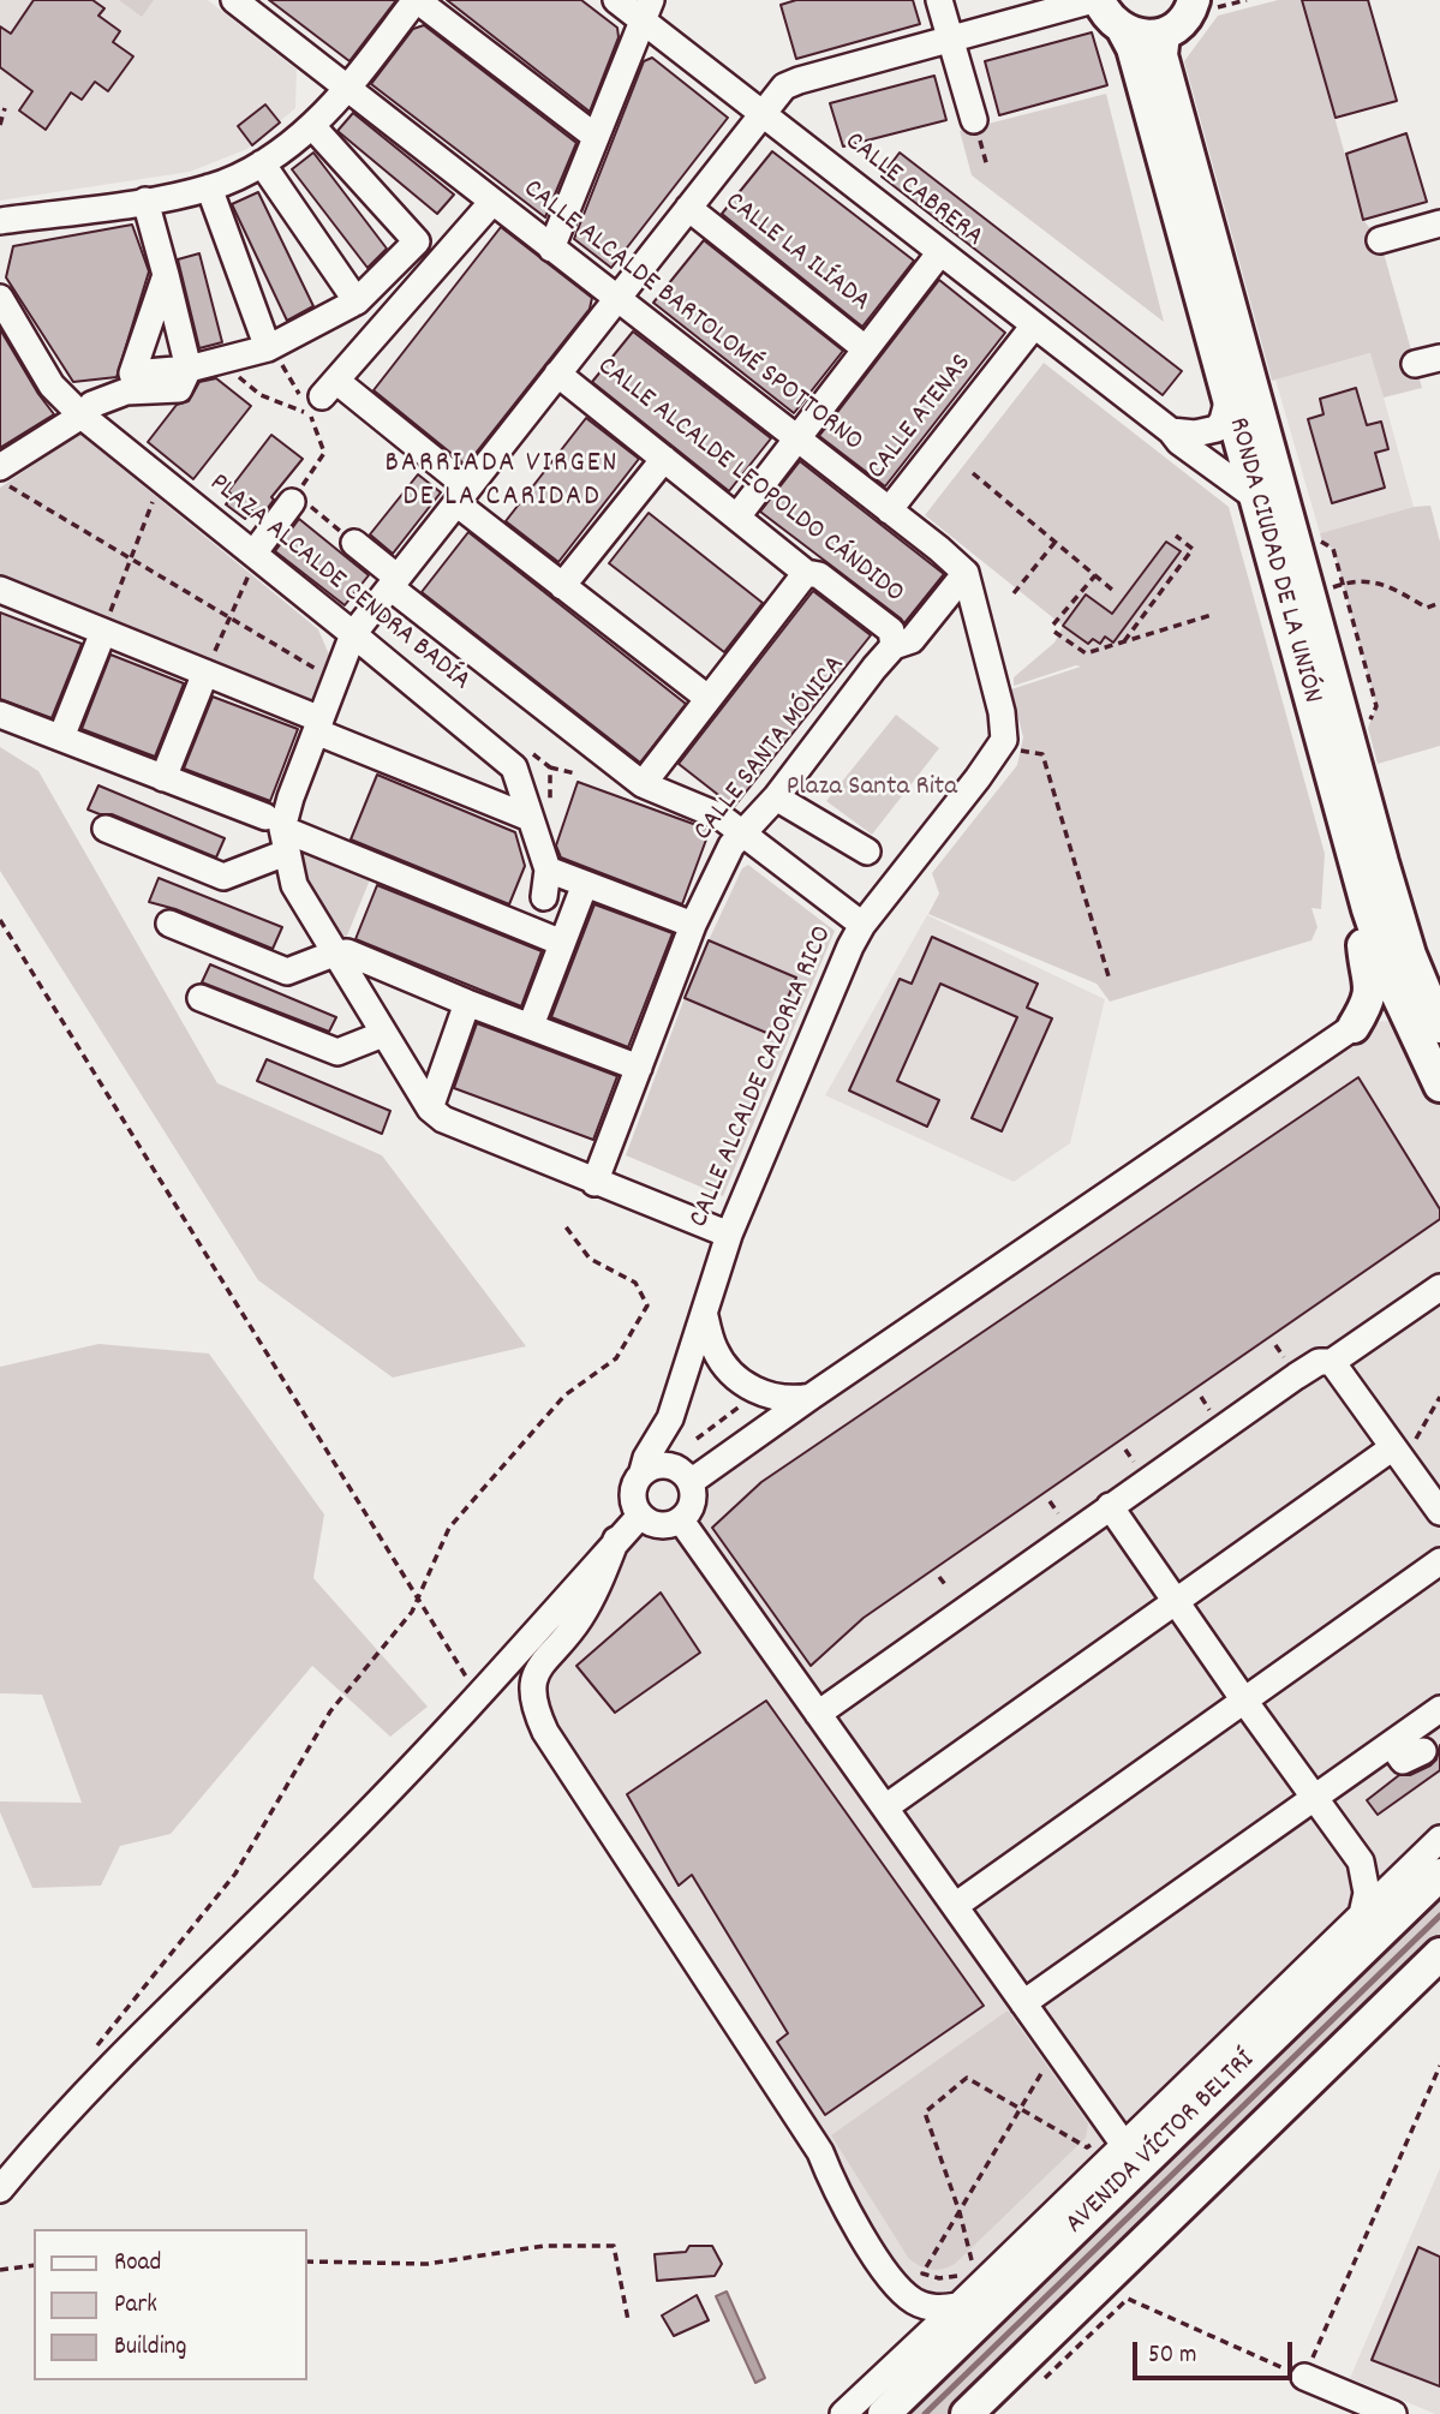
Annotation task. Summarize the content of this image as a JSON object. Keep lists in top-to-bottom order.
{
  "streets": {
    "main road": ["RONDA CIUDAD DE LA UNIÓN", "AVENIDA VÍCTOR BELTRÍ"],
    "street": [
      "CALLE CABRERA",
      "CALLE LA ILÍADA",
      "CALLE ALCALDE BARTOLOMÉ SPOTTORNO",
      "CALLE ATENAS",
      "CALLE ALCALDE LEOPOLDO CÁNDIDO",
      "PLAZA ALCALDE CENDRA BADÍA",
      "CALLE SANTA MÓNICA",
      "CALLE ALCALDE CAZORLA RICO"
    ]
  },
  "crossings": [
    ["CALLE CABRERA", "CALLE ATENAS"],
    ["CALLE CABRERA", "RONDA CIUDAD DE LA UNIÓN"],
    ["CALLE ALCALDE BARTOLOMÉ SPOTTORNO", "CALLE ATENAS"],
    ["CALLE ALCALDE BARTOLOMÉ SPOTTORNO", "CALLE SANTA MÓNICA"],
    ["CALLE ALCALDE LEOPOLDO CÁNDIDO", "CALLE SANTA MÓNICA"]
  ],
  "districts": ["BARRIADA VIRGEN DE LA CARIDAD"],
  "parks": ["Plaza Santa Rita"],
  "legend": ["Road", "Park", "Building"],
  "scale_bar": "50 m"
}
